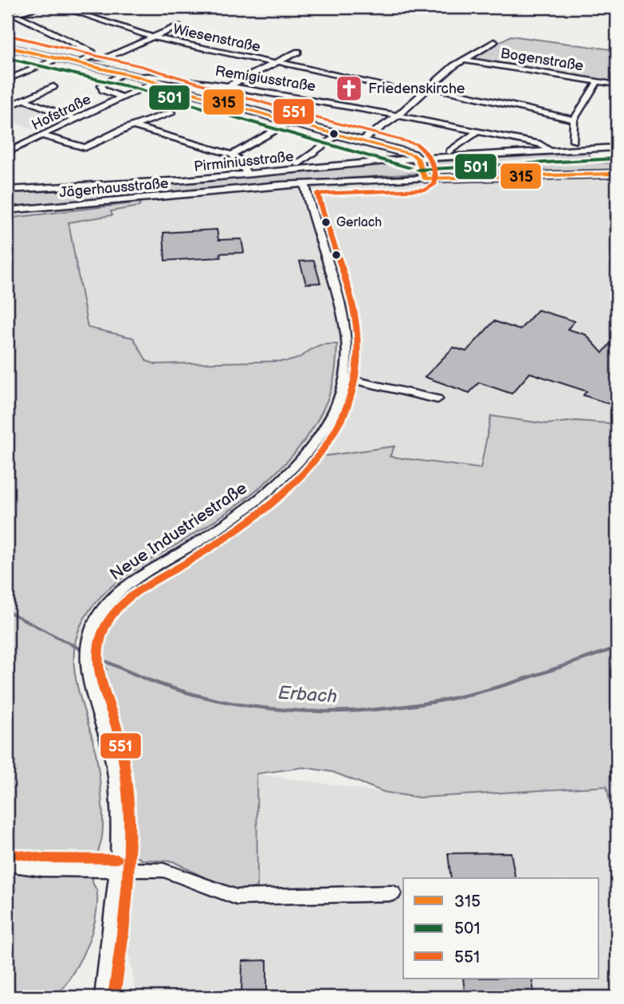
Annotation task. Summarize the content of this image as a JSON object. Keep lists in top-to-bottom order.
{
  "streets": {
    "street": [
      "Wiesenstraße",
      "Bogenstraße",
      "Remigiusstraße",
      "Hofstraße",
      "Pirminiusstraße",
      "Jägerhausstraße",
      "Neue Industriestraße"
    ]
  },
  "crossings": [
    ["Remigiusstraße", "Pirminiusstraße"],
    ["Pirminiusstraße", "Jägerhausstraße"],
    ["Jägerhausstraße", "Neue Industriestraße"]
  ],
  "water": ["Erbach"],
  "places": {
    "church": ["Friedenskirche"],
    "other": ["Gerlach"]
  },
  "lines": ["transit line 551", "transit line 315", "transit line 501"],
  "legend": ["315", "501", "551"]
}
